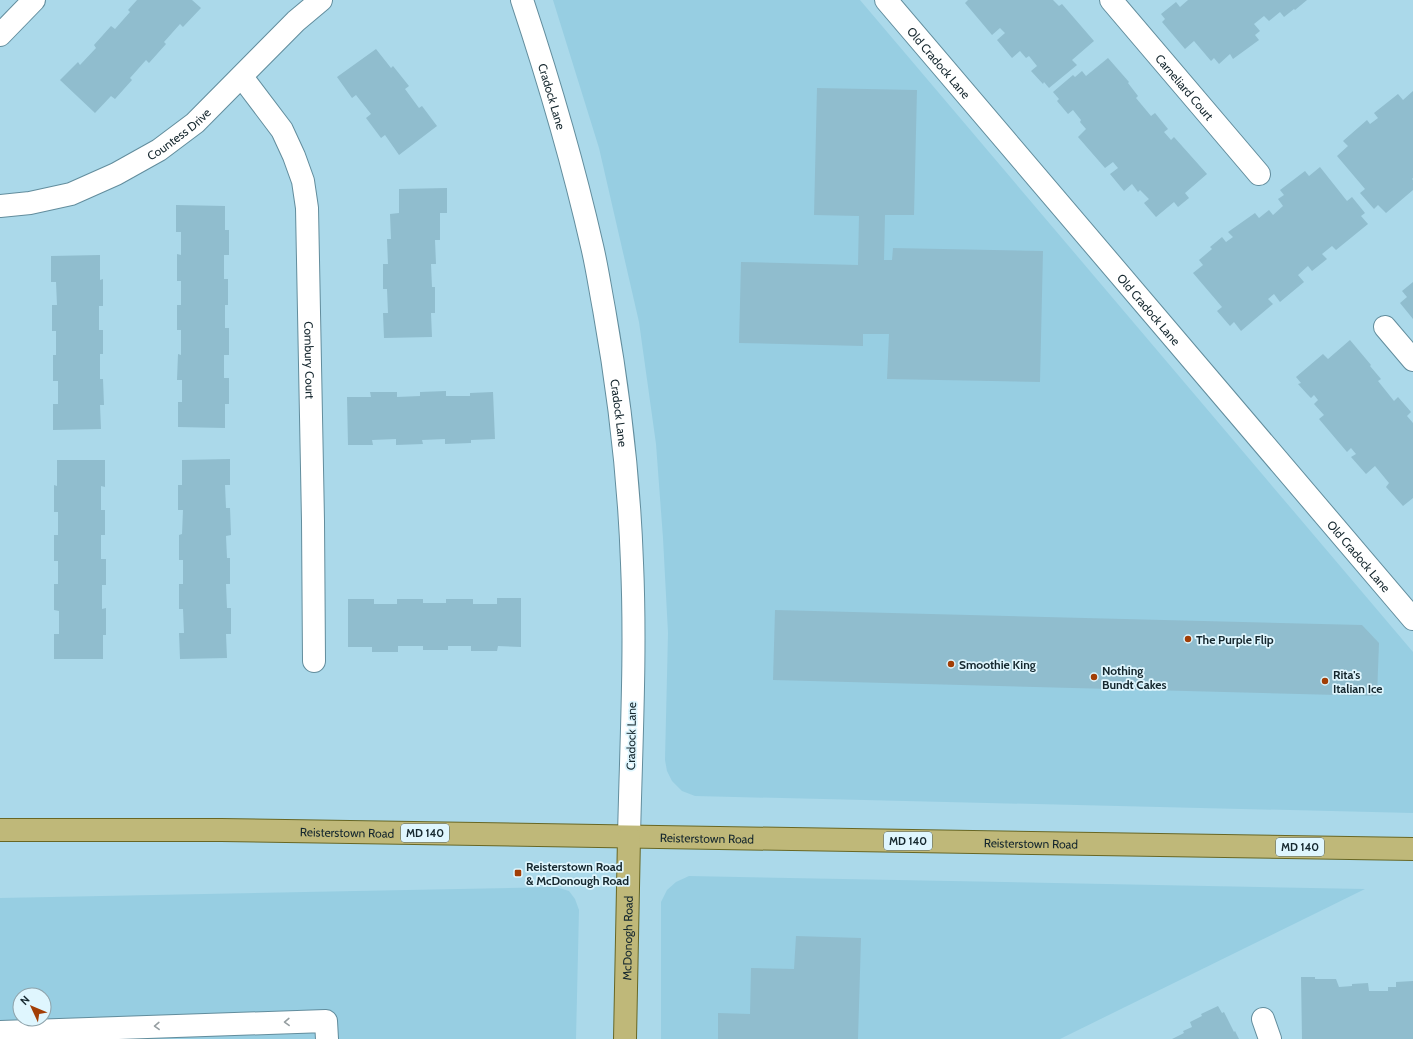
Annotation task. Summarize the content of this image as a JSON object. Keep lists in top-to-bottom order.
{
  "streets": {
    "main road": ["Reisterstown Road", "MD 140", "McDonogh Road"],
    "street": [
      "Old Cradock Lane",
      "Carneliard Court",
      "Cradock Lane",
      "Countess Drive",
      "Cornbury Court"
    ]
  },
  "crossings": [
    ["Cradock Lane", "Reisterstown Road"],
    ["Cradock Lane", "McDonogh Road"],
    ["Countess Drive", "Cornbury Court"],
    ["Reisterstown Road", "McDonogh Road"]
  ],
  "places": {
    "other": [
      "The Purple Flip",
      "Smoothie King",
      "Nothing Bundt Cakes",
      "Rita's Italian Ice"
    ],
    "transit": ["Reisterstown Road & McDonough Road"]
  },
  "north": "top left"
}
